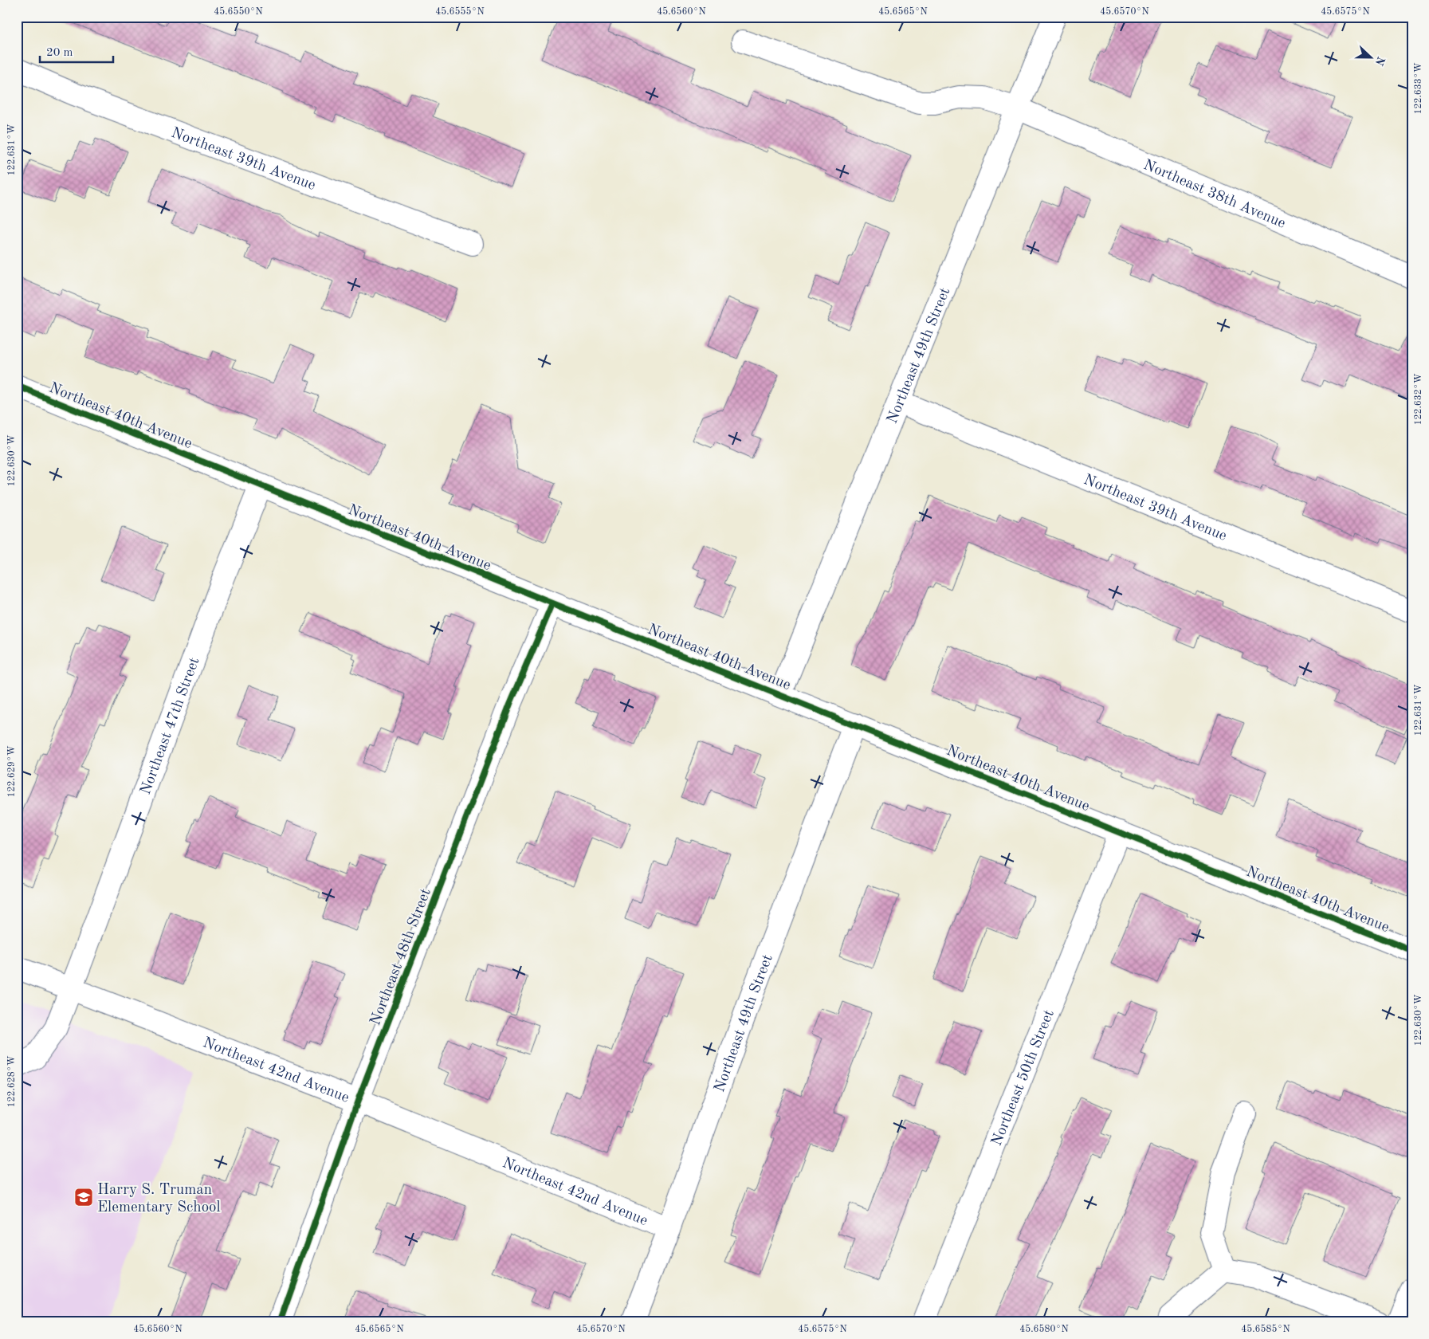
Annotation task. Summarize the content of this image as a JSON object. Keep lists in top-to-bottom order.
{
  "streets": {
    "street": [
      "Northeast 39th Avenue",
      "Northeast 38th Avenue",
      "Northeast 49th Street",
      "Northeast 40th Avenue",
      "Northeast 47th Street",
      "Northeast 48th Street",
      "Northeast 42nd Avenue",
      "Northeast 50th Street"
    ]
  },
  "crossings": [
    ["Northeast 39th Avenue", "Northeast 49th Street"],
    ["Northeast 38th Avenue", "Northeast 49th Street"],
    ["Northeast 49th Street", "Northeast 40th Avenue"],
    ["Northeast 49th Street", "Northeast 42nd Avenue"],
    ["Northeast 40th Avenue", "Northeast 47th Street"],
    ["Northeast 40th Avenue", "Northeast 48th Street"],
    ["Northeast 40th Avenue", "Northeast 50th Street"],
    ["Northeast 47th Street", "Northeast 42nd Avenue"],
    ["Northeast 48th Street", "Northeast 42nd Avenue"]
  ],
  "places": {
    "school or university": ["Harry S. Truman Elementary School"]
  },
  "scale_bar": "20 m",
  "north": "right",
  "coordinates": [
    "45.6550°N",
    "45.6555°N",
    "45.6560°N",
    "45.6565°N",
    "45.6570°N",
    "45.6575°N",
    "122.633°W",
    "122.631°W",
    "122.632°W",
    "122.630°W",
    "122.629°W",
    "122.628°W",
    "45.6580°N",
    "45.6585°N"
  ]
}
